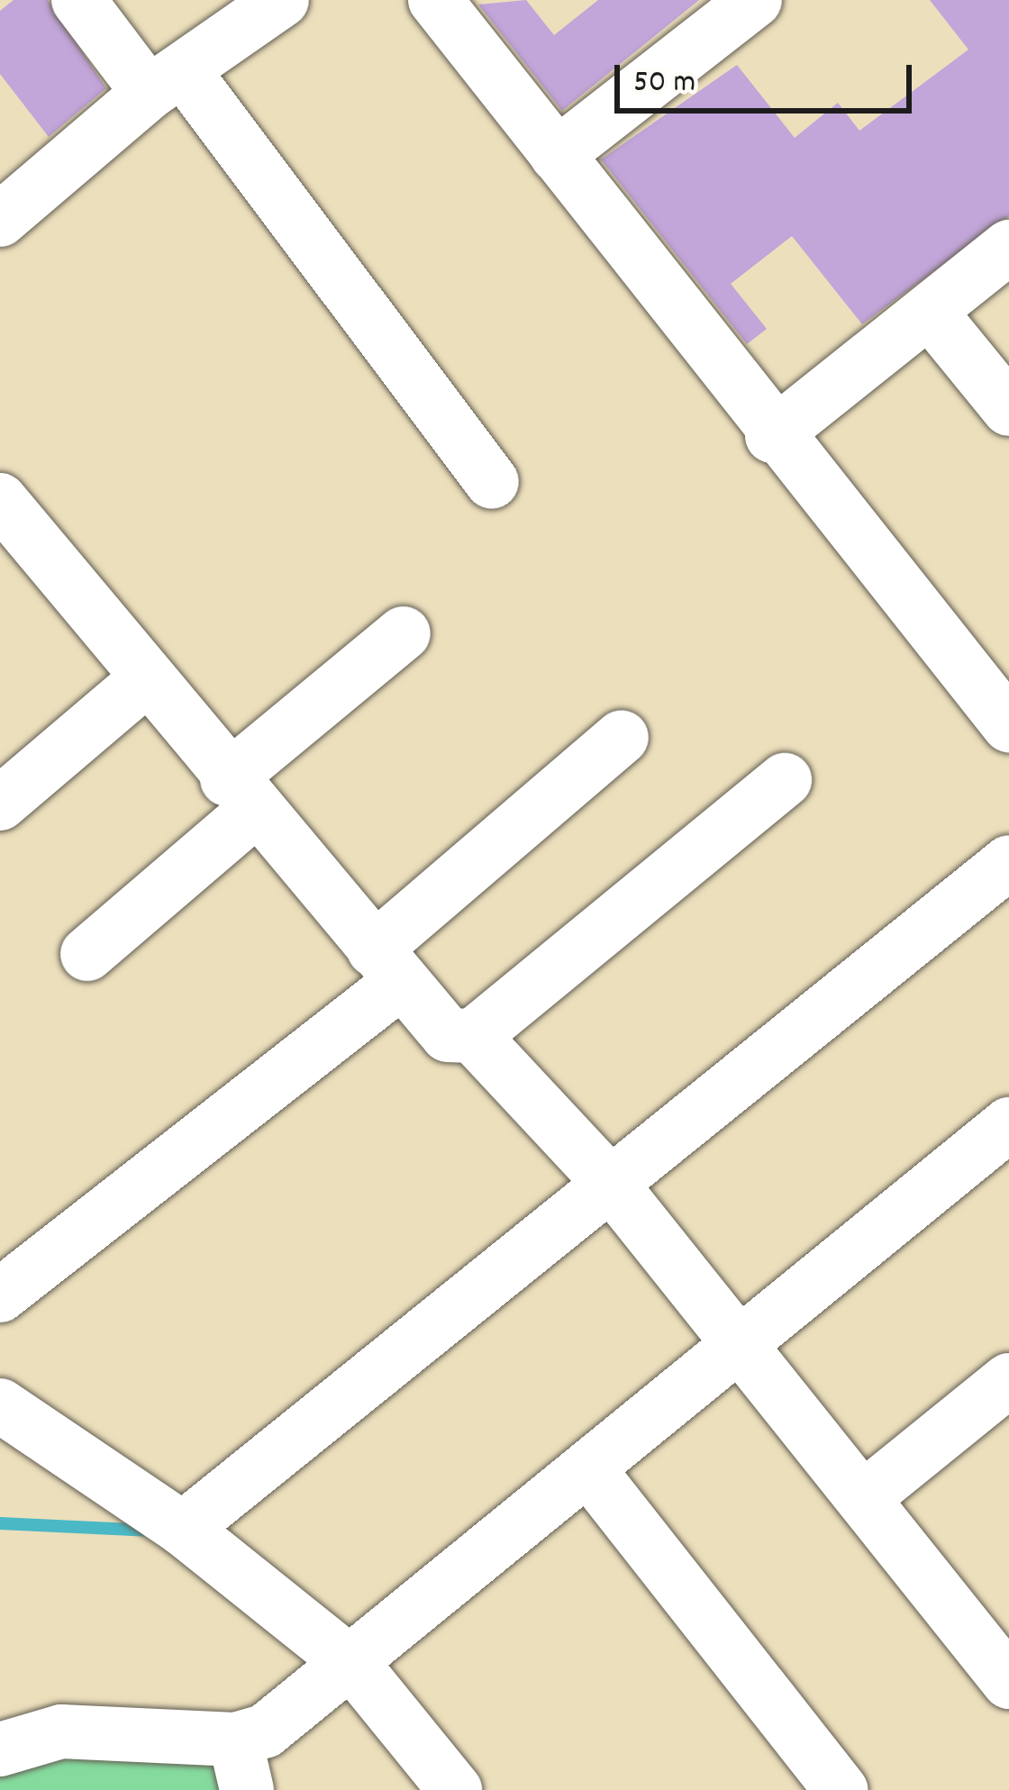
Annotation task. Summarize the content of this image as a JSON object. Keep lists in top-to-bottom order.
{
  "scale_bar": "50 m"
}
